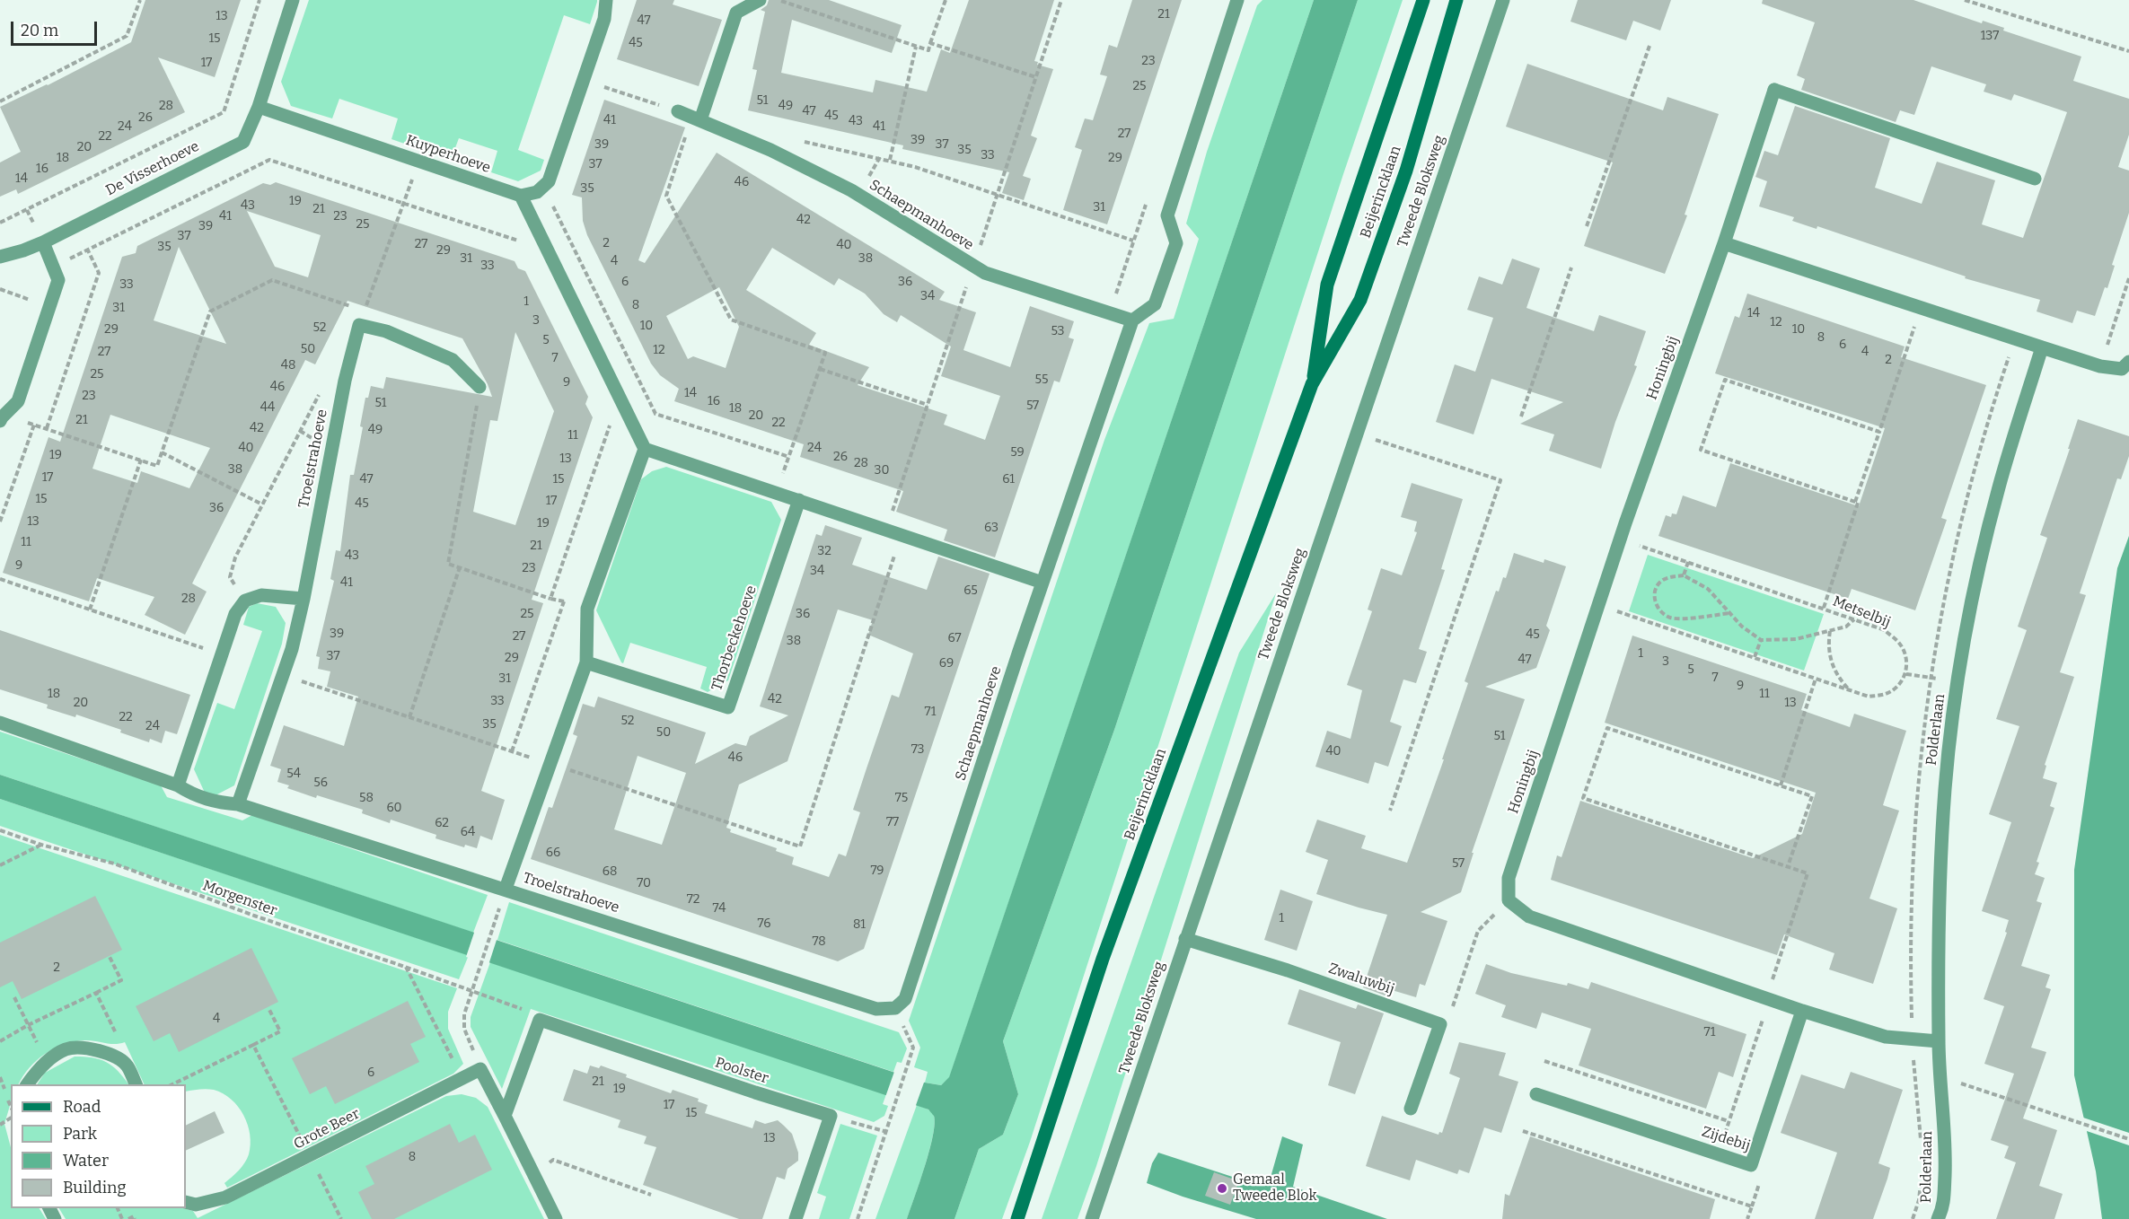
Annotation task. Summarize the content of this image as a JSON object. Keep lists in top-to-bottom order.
{
  "streets": {
    "main road": ["Beijerincklaan"],
    "street": [
      "Kuyperhoeve",
      "De Visserhoeve",
      "Tweede Bloksweg",
      "Schaepmanhoeve",
      "Honingbij",
      "Troelstrahoeve",
      "Thorbeckehoeve",
      "Polderlaan",
      "Zwaluwbij",
      "Poolster",
      "Grote Beer",
      "Zijdebij"
    ],
    "path": ["Metselbij", "Morgenster"]
  },
  "crossings": [
    ["Kuyperhoeve", "De Visserhoeve"],
    ["Tweede Bloksweg", "Zwaluwbij"],
    ["Schaepmanhoeve", "Troelstrahoeve"],
    ["Honingbij", "Metselbij"]
  ],
  "places": ["Gemaal Tweede Blok"],
  "house_numbers": [
    "21",
    "13",
    "47",
    "137",
    "15",
    "45",
    "23",
    "17",
    "25",
    "51",
    "28",
    "49",
    "47",
    "45",
    "26",
    "41",
    "43",
    "24",
    "41",
    "27",
    "22",
    "39",
    "39",
    "37",
    "20",
    "35",
    "33",
    "18",
    "29",
    "37",
    "16",
    "14",
    "46",
    "35",
    "19",
    "43",
    "31",
    "21",
    "41",
    "23",
    "42",
    "25",
    "39",
    "37",
    "2",
    "27",
    "40",
    "35",
    "29",
    "31",
    "38",
    "4",
    "33",
    "6",
    "36",
    "33",
    "34",
    "1",
    "8",
    "31",
    "14",
    "3",
    "12",
    "10",
    "52",
    "29",
    "10",
    "53",
    "8",
    "5",
    "6",
    "50",
    "12",
    "27",
    "4",
    "7",
    "2",
    "48",
    "25",
    "55",
    "9",
    "46",
    "14",
    "23",
    "16",
    "51",
    "57",
    "44",
    "18",
    "20",
    "21",
    "22",
    "42",
    "49",
    "11",
    "40",
    "24",
    "59",
    "19",
    "26",
    "13",
    "28",
    "38",
    "30",
    "17",
    "47",
    "15",
    "61",
    "15",
    "17",
    "45",
    "36",
    "13",
    "19",
    "63",
    "11",
    "21",
    "32",
    "43",
    "9",
    "23",
    "34",
    "41",
    "65",
    "28",
    "25",
    "36",
    "39",
    "45",
    "27",
    "67",
    "38",
    "1",
    "37",
    "29",
    "47",
    "3",
    "69",
    "5",
    "7",
    "31",
    "9",
    "18",
    "11",
    "42",
    "33",
    "20",
    "13",
    "71",
    "22",
    "52",
    "35",
    "24",
    "50",
    "51",
    "73",
    "40",
    "46",
    "54",
    "56",
    "58",
    "75",
    "60",
    "77",
    "62",
    "64",
    "66",
    "57",
    "79",
    "68",
    "70",
    "72",
    "74",
    "1",
    "76",
    "81",
    "78",
    "2",
    "4",
    "71",
    "6",
    "21",
    "19",
    "17",
    "15",
    "13",
    "8"
  ],
  "legend": [
    "Road",
    "Park",
    "Water",
    "Building"
  ],
  "scale_bar": "20 m"
}
